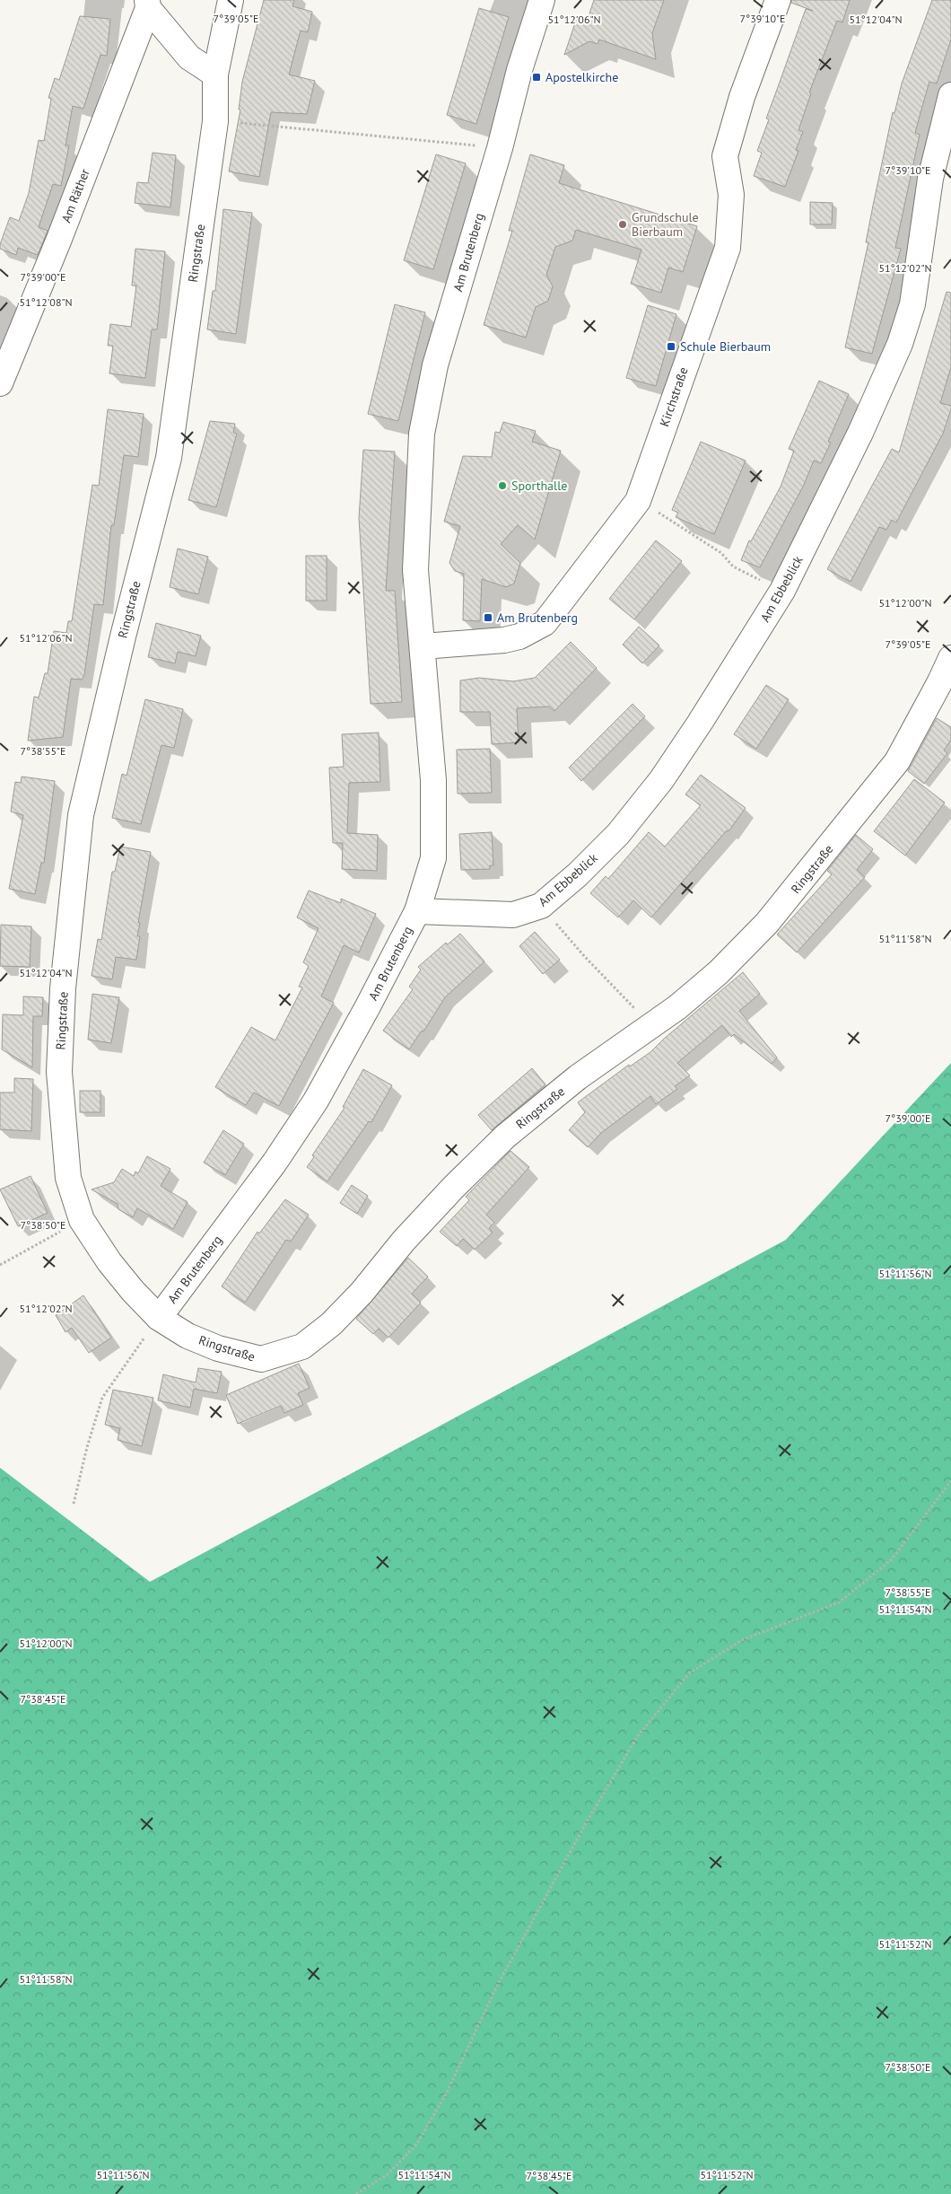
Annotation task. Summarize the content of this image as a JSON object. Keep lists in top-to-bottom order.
{
  "streets": {
    "street": [
      "Am Räther",
      "Am Brutenberg",
      "Ringstraße",
      "Kirchstraße",
      "Am Ebbeblick"
    ]
  },
  "crossings": [
    ["Am Räther", "Ringstraße"],
    ["Am Brutenberg", "Ringstraße"],
    ["Am Brutenberg", "Kirchstraße"],
    ["Am Brutenberg", "Am Ebbeblick"]
  ],
  "places": {
    "transit": ["Apostelkirche", "Schule Bierbaum", "Am Brutenberg"],
    "other": ["Grundschule Bierbaum", "Sporthalle"]
  },
  "coordinates": [
    "7°39'05\"E",
    "7°39'10\"E",
    "51°12'06\"N",
    "51°12'04\"N",
    "51°12'02\"N",
    "7°39'00\"E",
    "51°12'08\"N",
    "51°12'00\"N",
    "7°38'55\"E",
    "51°11'58\"N",
    "7°38'50\"E",
    "51°11'56\"N",
    "51°11'54\"N",
    "7°38'45\"E",
    "51°11'52\"N"
  ]
}
